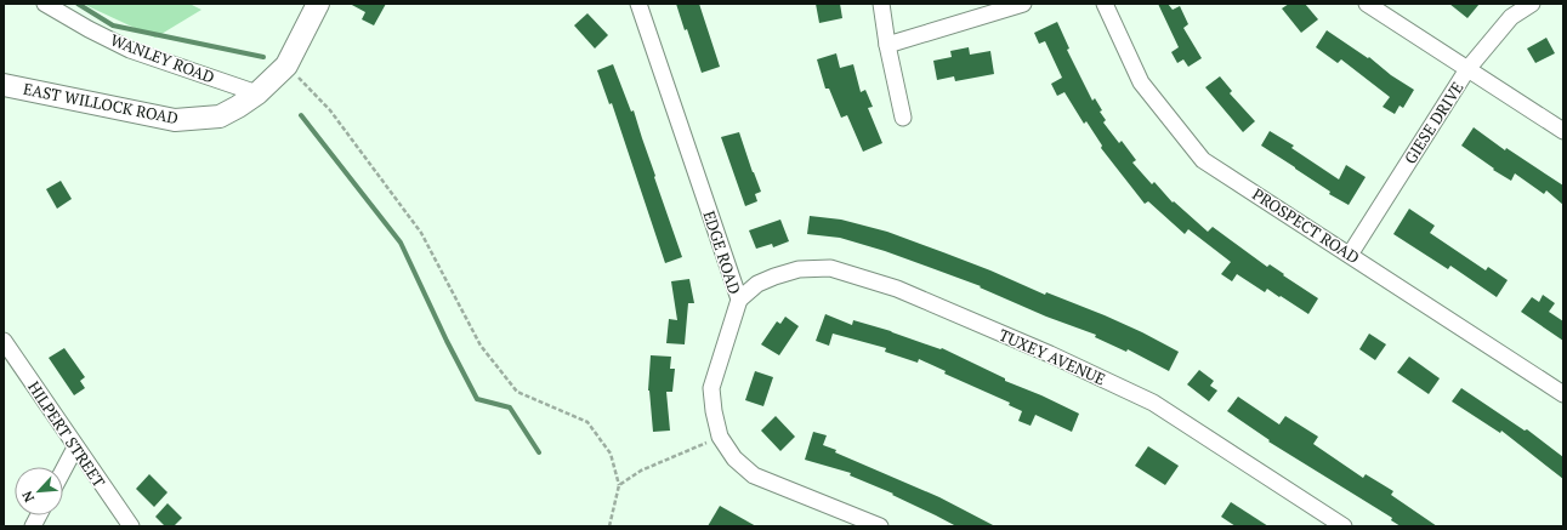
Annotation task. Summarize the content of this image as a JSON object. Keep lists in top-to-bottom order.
{
  "streets": {
    "street": [
      "WANLEY ROAD",
      "EAST WILLOCK ROAD",
      "GIESE DRIVE",
      "PROSPECT ROAD",
      "EDGE ROAD",
      "TUXEY AVENUE",
      "HILPERT STREET"
    ]
  },
  "crossings": [
    ["WANLEY ROAD", "EAST WILLOCK ROAD"],
    ["GIESE DRIVE", "PROSPECT ROAD"],
    ["EDGE ROAD", "TUXEY AVENUE"]
  ],
  "north": "bottom left"
}
